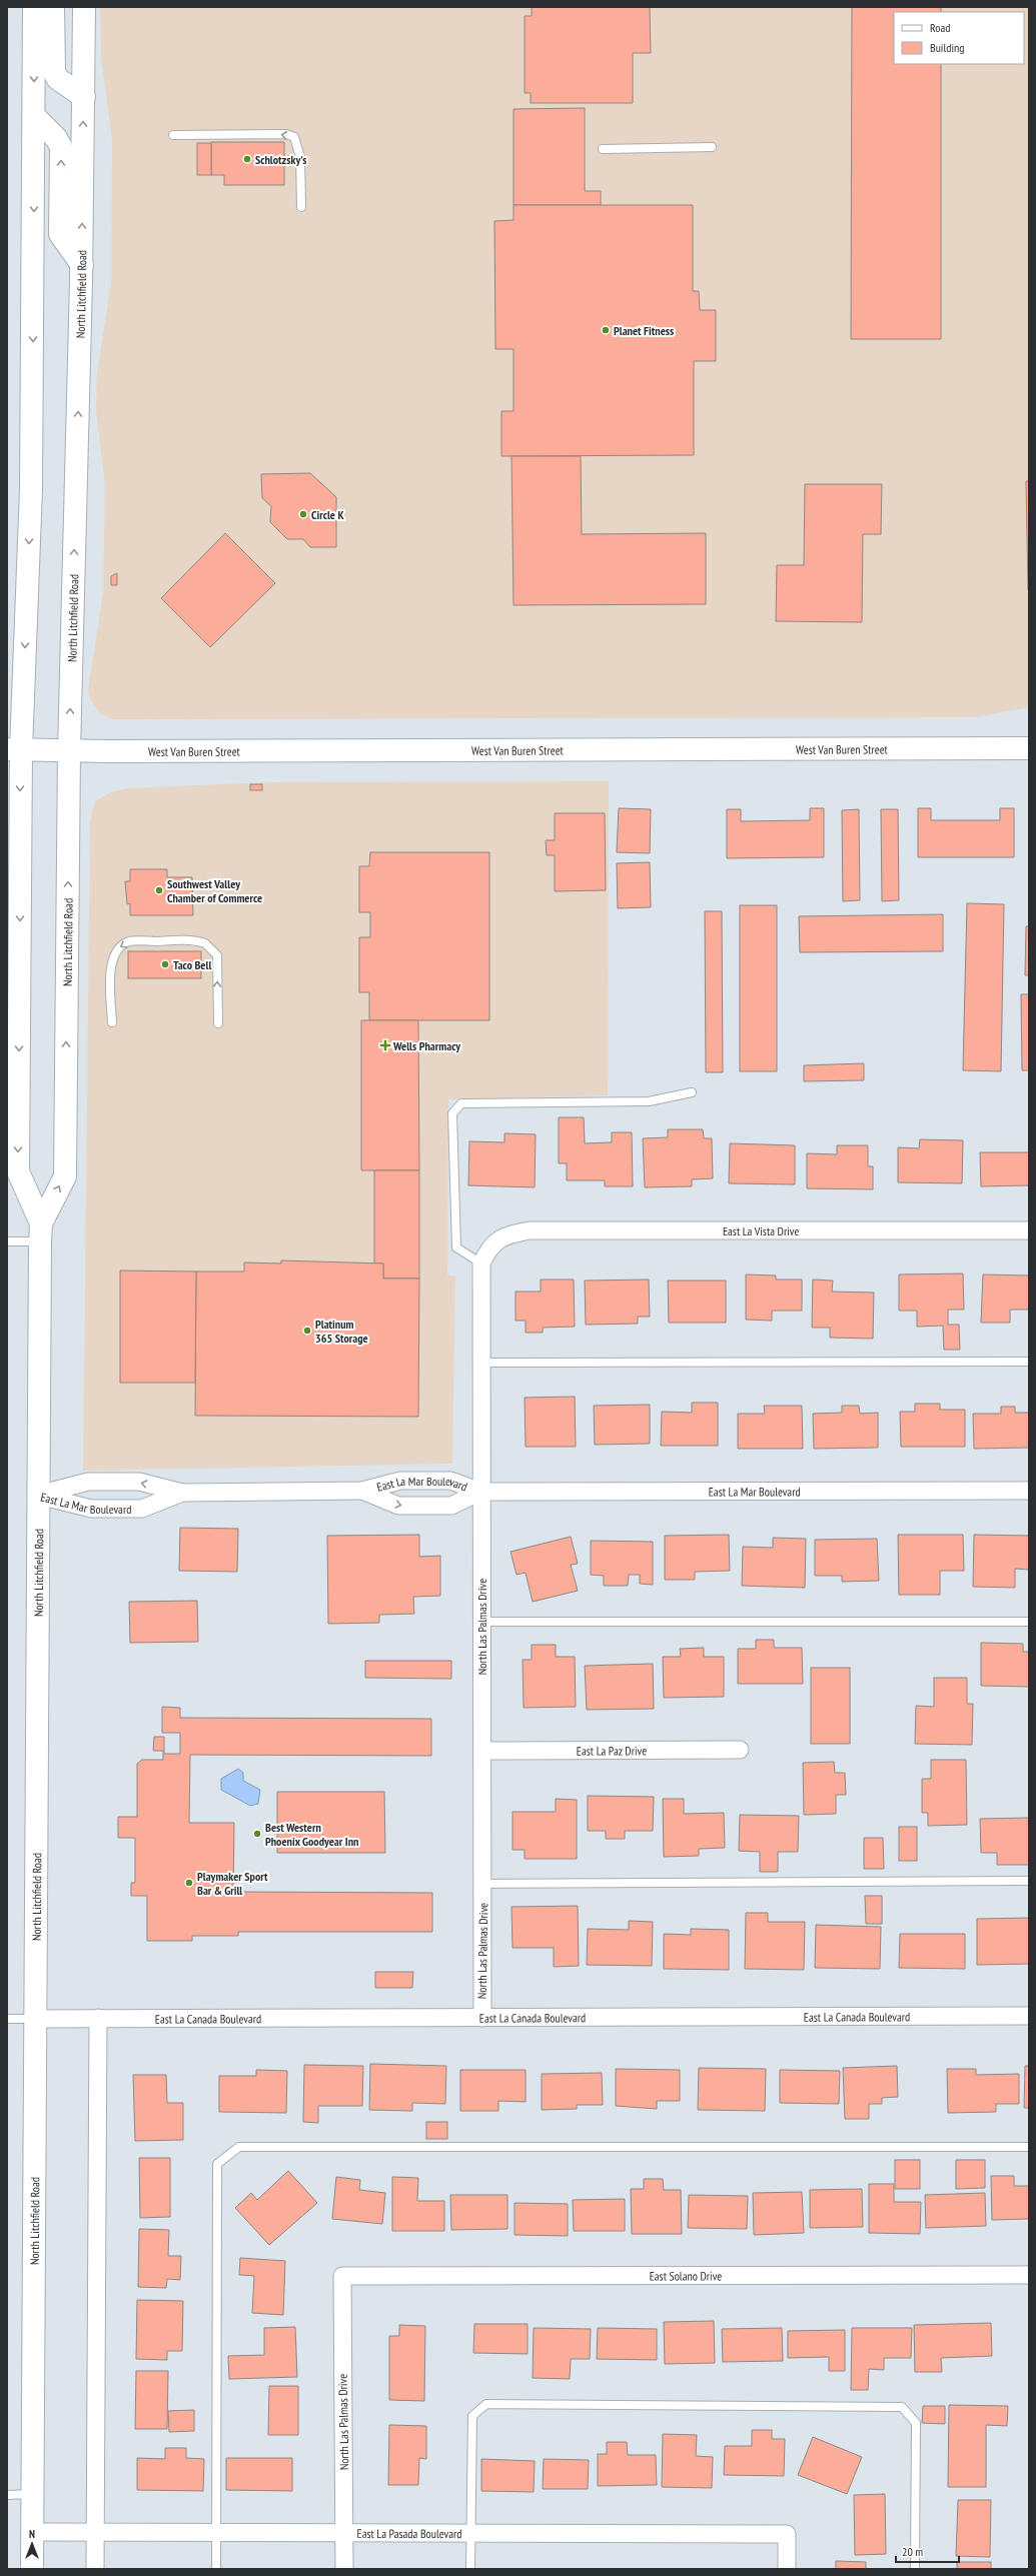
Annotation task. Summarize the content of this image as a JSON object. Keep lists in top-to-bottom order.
{
  "streets": {
    "main road": ["North Litchfield Road", "West Van Buren Street"],
    "street": [
      "East La Vista Drive",
      "East La Mar Boulevard",
      "North Las Palmas Drive",
      "East La Paz Drive",
      "East La Canada Boulevard",
      "East Solano Drive",
      "East La Pasada Boulevard"
    ]
  },
  "crossings": [
    ["North Litchfield Road", "West Van Buren Street"],
    ["North Litchfield Road", "East La Mar Boulevard"],
    ["North Litchfield Road", "East La Canada Boulevard"],
    ["North Litchfield Road", "East La Pasada Boulevard"],
    ["East La Vista Drive", "North Las Palmas Drive"],
    ["East La Mar Boulevard", "North Las Palmas Drive"],
    ["North Las Palmas Drive", "East La Paz Drive"],
    ["North Las Palmas Drive", "East La Canada Boulevard"],
    ["North Las Palmas Drive", "East Solano Drive"],
    ["North Las Palmas Drive", "East La Pasada Boulevard"]
  ],
  "places": {
    "other": [
      "Schlotzsky's",
      "Planet Fitness",
      "Circle K",
      "Southwest Valley Chamber of Commerce",
      "Taco Bell",
      "Platinum 365 Storage",
      "Best Western Phoenix Goodyear Inn",
      "Playmaker Sport Bar & Grill"
    ],
    "health": ["Wells Pharmacy"]
  },
  "legend": ["Road", "Building"],
  "scale_bar": "20 m",
  "north": "top"
}
